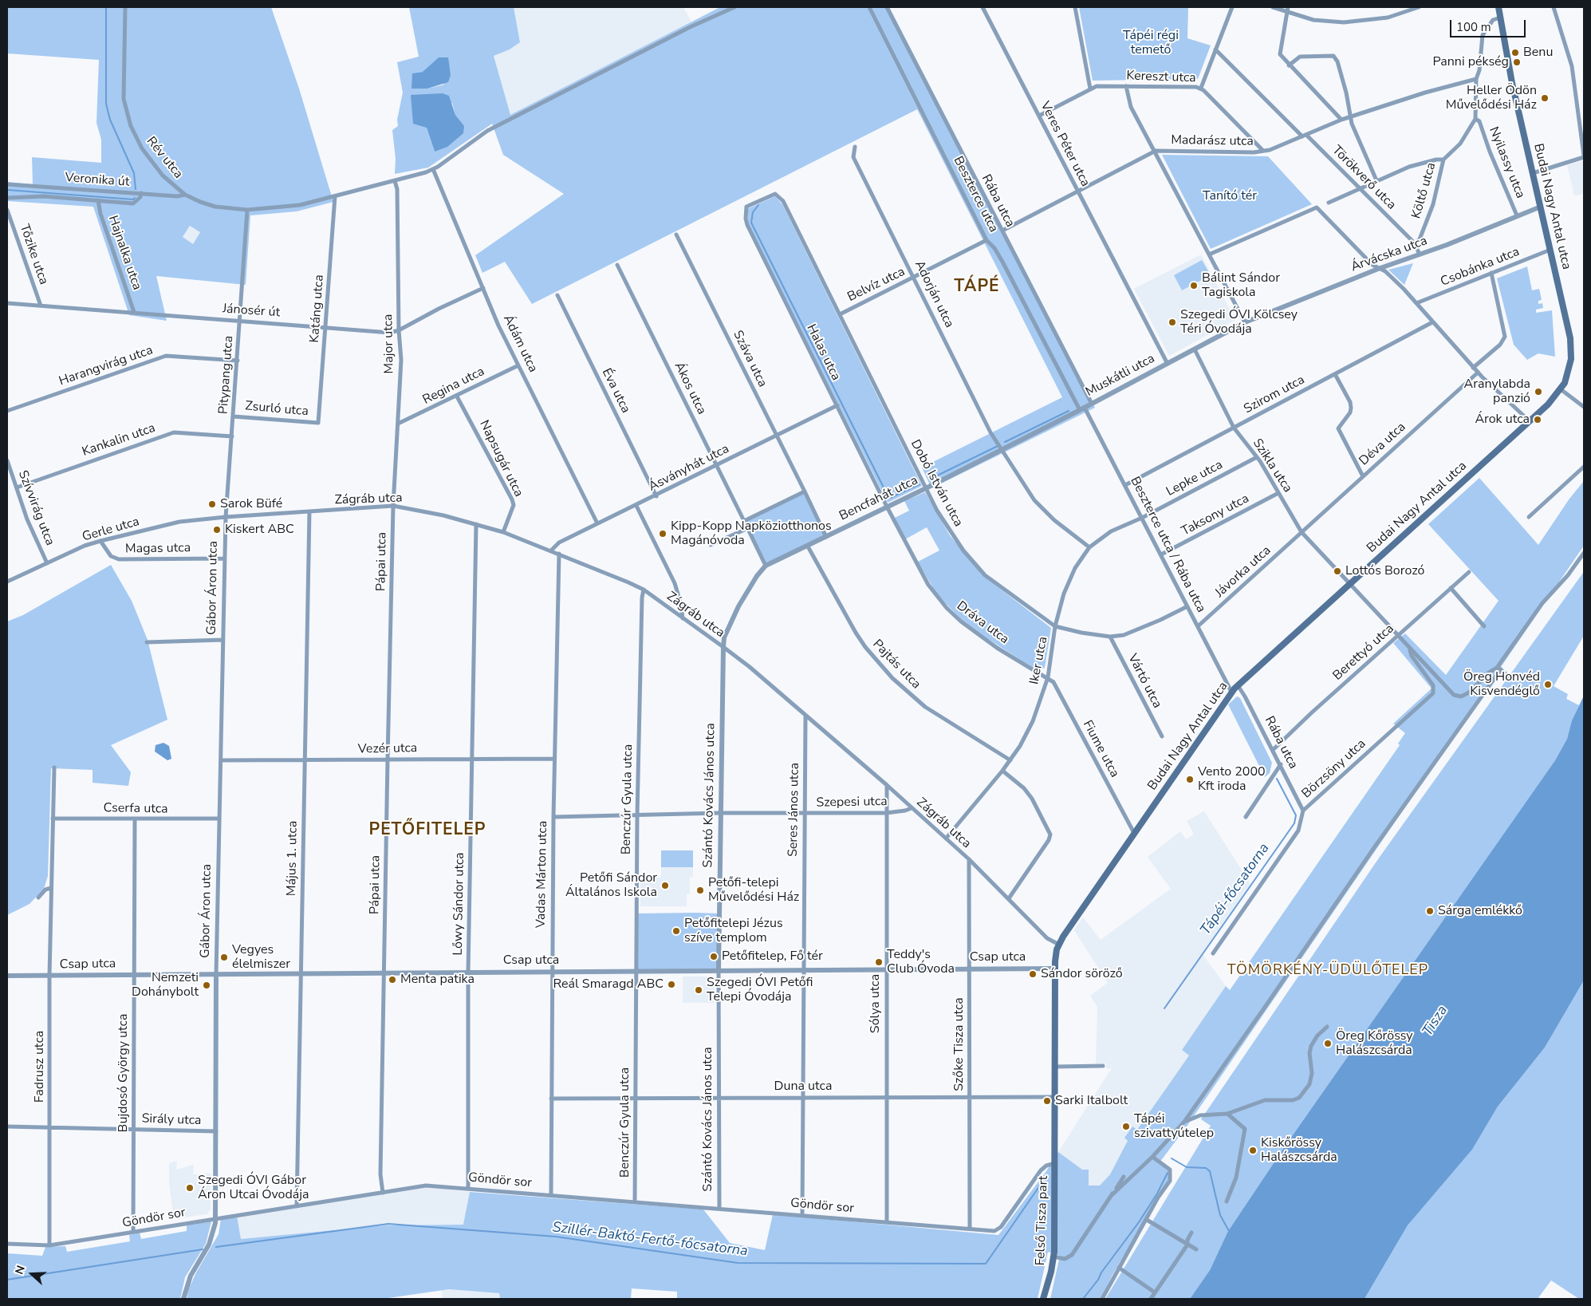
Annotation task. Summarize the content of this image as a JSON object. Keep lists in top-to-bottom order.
{
  "streets": {
    "main road": ["Budai Nagy Antal utca", "Felső Tisza part"],
    "street": [
      "Kereszt utca",
      "Madarász utca",
      "Veres Péter utca",
      "Rév utca",
      "Nyilassy utca",
      "Törökverő utca",
      "Veronika út",
      "Költő utca",
      "Beszterce utca",
      "Rába utca",
      "Hajnalka utca",
      "Tőzike utca",
      "Árvácska utca",
      "Csobánka utca",
      "Belvíz utca",
      "Adorján utca",
      "Katáng utca",
      "Jánosér út",
      "Major utca",
      "Ádám utca",
      "Halas utca",
      "Száva utca",
      "Harangvirág utca",
      "Pitypang utca",
      "Muskátli utca",
      "Regina utca",
      "Ákos utca",
      "Éva utca",
      "Szirom utca",
      "Zsurló utca",
      "Kankalin utca",
      "Déva utca",
      "Napsugár utca",
      "Szikla utca",
      "Ásványhát utca",
      "Lepke utca",
      "Dobó István utca",
      "Bencfahát utca",
      "Zágráb utca",
      "Szívvirág utca",
      "Taksony utca",
      "Gerle utca",
      "Beszterce utca / Rába utca",
      "Magas utca",
      "Pápai utca",
      "Jávorka utca",
      "Gábor Áron utca",
      "Dráva utca",
      "Berettyó utca",
      "Iker utca",
      "Pajtás utca",
      "Vártó utca",
      "Vezér utca",
      "Fiume utca",
      "Börzsöny utca",
      "Szántó Kovács János utca",
      "Benczúr Gyula utca",
      "Szepesi utca",
      "Cserfa utca",
      "Seres János utca",
      "Május 1. utca",
      "Vadas Márton utca",
      "Lőwy Sándor utca",
      "Csap utca",
      "Sólya utca",
      "Szőke Tisza utca",
      "Fadrusz utca",
      "Bujdosó György utca",
      "Duna utca",
      "Sirály utca",
      "Göndör sor"
    ]
  },
  "crossings": [
    ["Kereszt utca", "Madarász utca"],
    ["Kereszt utca", "Veres Péter utca"],
    ["Madarász utca", "Veres Péter utca"],
    ["Madarász utca", "Törökverő utca"],
    ["Madarász utca", "Rába utca"],
    ["Veres Péter utca", "Muskátli utca"],
    ["Rév utca", "Veronika út"],
    ["Rév utca", "Katáng utca"],
    ["Rév utca", "Major utca"],
    ["Rév utca", "Ádám utca"],
    ["Rév utca", "Pitypang utca"],
    ["Nyilassy utca", "Költő utca"],
    ["Nyilassy utca", "Árvácska utca"],
    ["Törökverő utca", "Költő utca"],
    ["Törökverő utca", "Árvácska utca"],
    ["Veronika út", "Hajnalka utca"],
    ["Beszterce utca", "Belvíz utca"],
    ["Beszterce utca", "Muskátli utca"],
    ["Beszterce utca", "Bencfahát utca"],
    ["Beszterce utca", "Beszterce utca / Rába utca"],
    ["Rába utca", "Budai Nagy Antal utca"],
    ["Rába utca", "Muskátli utca"],
    ["Rába utca", "Berettyó utca"],
    ["Rába utca", "Börzsöny utca"],
    ["Budai Nagy Antal utca", "Árvácska utca"],
    ["Budai Nagy Antal utca", "Csobánka utca"],
    ["Budai Nagy Antal utca", "Szikla utca"],
    ["Budai Nagy Antal utca", "Zágráb utca"],
    ["Budai Nagy Antal utca", "Beszterce utca / Rába utca"],
    ["Budai Nagy Antal utca", "Fiume utca"],
    ["Budai Nagy Antal utca", "Csap utca"],
    ["Budai Nagy Antal utca", "Felső Tisza part"],
    ["Hajnalka utca", "Jánosér út"],
    ["Tőzike utca", "Jánosér út"],
    ["Árvácska utca", "Muskátli utca"],
    ["Árvácska utca", "Szikla utca"],
    ["Belvíz utca", "Adorján utca"],
    ["Belvíz utca", "Dobó István utca"],
    ["Adorján utca", "Bencfahát utca"],
    ["Adorján utca", "Iker utca"],
    ["Katáng utca", "Jánosér út"],
    ["Katáng utca", "Zsurló utca"],
    ["Jánosér út", "Major utca"],
    ["Jánosér út", "Ádám utca"],
    ["Jánosér út", "Pitypang utca"],
    ["Major utca", "Regina utca"],
    ["Major utca", "Zágráb utca"],
    ["Major utca", "Pápai utca"],
    ["Ádám utca", "Regina utca"],
    ["Ádám utca", "Ásványhát utca"],
    ["Halas utca", "Ásványhát utca"],
    ["Halas utca", "Dobó István utca"],
    ["Halas utca", "Bencfahát utca"],
    ["Halas utca", "Dráva utca"],
    ["Száva utca", "Ásványhát utca"],
    ["Száva utca", "Bencfahát utca"],
    ["Harangvirág utca", "Pitypang utca"],
    ["Pitypang utca", "Zsurló utca"],
    ["Pitypang utca", "Kankalin utca"],
    ["Pitypang utca", "Zágráb utca"],
    ["Pitypang utca", "Gerle utca"],
    ["Pitypang utca", "Gábor Áron utca"],
    ["Muskátli utca", "Szikla utca"],
    ["Muskátli utca", "Bencfahát utca"],
    ["Muskátli utca", "Beszterce utca / Rába utca"],
    ["Regina utca", "Napsugár utca"],
    ["Ákos utca", "Ásványhát utca"],
    ["Ákos utca", "Bencfahát utca"],
    ["Éva utca", "Ásványhát utca"],
    ["Szirom utca", "Szikla utca"],
    ["Szirom utca", "Beszterce utca / Rába utca"],
    ["Kankalin utca", "Szívvirág utca"],
    ["Déva utca", "Szikla utca"],
    ["Déva utca", "Jávorka utca"],
    ["Napsugár utca", "Zágráb utca"],
    ["Szikla utca", "Lepke utca"],
    ["Szikla utca", "Taksony utca"],
    ["Szikla utca", "Jávorka utca"],
    ["Szikla utca", "Berettyó utca"],
    ["Szikla utca", "Börzsöny utca"],
    ["Ásványhát utca", "Zágráb utca"],
    ["Lepke utca", "Beszterce utca / Rába utca"],
    ["Lepke utca", "Iker utca"],
    ["Dobó István utca", "Bencfahát utca"],
    ["Dobó István utca", "Beszterce utca / Rába utca"],
    ["Dobó István utca", "Iker utca"],
    ["Dobó István utca", "Vártó utca"],
    ["Bencfahát utca", "Zágráb utca"],
    ["Bencfahát utca", "Beszterce utca / Rába utca"],
    ["Bencfahát utca", "Dráva utca"],
    ["Bencfahát utca", "Pajtás utca"],
    ["Bencfahát utca", "Szántó Kovács János utca"],
    ["Zágráb utca", "Gerle utca"],
    ["Zágráb utca", "Pápai utca"],
    ["Zágráb utca", "Gábor Áron utca"],
    ["Zágráb utca", "Iker utca"],
    ["Zágráb utca", "Szántó Kovács János utca"],
    ["Zágráb utca", "Benczúr Gyula utca"],
    ["Zágráb utca", "Szepesi utca"],
    ["Zágráb utca", "Seres János utca"],
    ["Zágráb utca", "Május 1. utca"],
    ["Zágráb utca", "Vadas Márton utca"],
    ["Zágráb utca", "Lőwy Sándor utca"],
    ["Zágráb utca", "Sólya utca"],
    ["Zágráb utca", "Szőke Tisza utca"],
    ["Szívvirág utca", "Gerle utca"],
    ["Taksony utca", "Beszterce utca / Rába utca"],
    ["Gerle utca", "Magas utca"],
    ["Gerle utca", "Gábor Áron utca"],
    ["Beszterce utca / Rába utca", "Jávorka utca"],
    ["Beszterce utca / Rába utca", "Iker utca"],
    ["Magas utca", "Gábor Áron utca"],
    ["Pápai utca", "Vezér utca"],
    ["Pápai utca", "Csap utca"],
    ["Pápai utca", "Göndör sor"],
    ["Gábor Áron utca", "Vezér utca"],
    ["Gábor Áron utca", "Cserfa utca"],
    ["Gábor Áron utca", "Csap utca"],
    ["Gábor Áron utca", "Sirály utca"],
    ["Gábor Áron utca", "Göndör sor"],
    ["Dráva utca", "Iker utca"],
    ["Dráva utca", "Fiume utca"],
    ["Iker utca", "Pajtás utca"],
    ["Iker utca", "Fiume utca"],
    ["Vezér utca", "Május 1. utca"],
    ["Vezér utca", "Vadas Márton utca"],
    ["Vezér utca", "Lőwy Sándor utca"],
    ["Szántó Kovács János utca", "Szepesi utca"],
    ["Szántó Kovács János utca", "Csap utca"],
    ["Szántó Kovács János utca", "Duna utca"],
    ["Szántó Kovács János utca", "Göndör sor"],
    ["Benczúr Gyula utca", "Szepesi utca"],
    ["Benczúr Gyula utca", "Csap utca"],
    ["Benczúr Gyula utca", "Duna utca"],
    ["Benczúr Gyula utca", "Göndör sor"],
    ["Szepesi utca", "Seres János utca"],
    ["Szepesi utca", "Vadas Márton utca"],
    ["Szepesi utca", "Sólya utca"],
    ["Cserfa utca", "Fadrusz utca"],
    ["Cserfa utca", "Bujdosó György utca"],
    ["Seres János utca", "Csap utca"],
    ["Seres János utca", "Duna utca"],
    ["Seres János utca", "Göndör sor"],
    ["Május 1. utca", "Csap utca"],
    ["Május 1. utca", "Göndör sor"],
    ["Vadas Márton utca", "Csap utca"],
    ["Vadas Márton utca", "Duna utca"],
    ["Vadas Márton utca", "Göndör sor"],
    ["Lőwy Sándor utca", "Csap utca"],
    ["Lőwy Sándor utca", "Göndör sor"],
    ["Csap utca", "Sólya utca"],
    ["Csap utca", "Szőke Tisza utca"],
    ["Csap utca", "Fadrusz utca"],
    ["Csap utca", "Bujdosó György utca"],
    ["Sólya utca", "Duna utca"],
    ["Sólya utca", "Göndör sor"],
    ["Szőke Tisza utca", "Duna utca"],
    ["Szőke Tisza utca", "Göndör sor"],
    ["Fadrusz utca", "Sirály utca"],
    ["Fadrusz utca", "Göndör sor"],
    ["Bujdosó György utca", "Sirály utca"],
    ["Bujdosó György utca", "Göndör sor"],
    ["Duna utca", "Felső Tisza part"],
    ["Göndör sor", "Felső Tisza part"]
  ],
  "districts": ["TÁPÉ", "PETŐFITELEP", "TÖMÖRKÉNY-ÜDÜLŐTELEP"],
  "water": ["Tápéi-főcsatorna", "Tisza", "Szillér-Baktó-Fertő-főcsatorna"],
  "parks": ["Tápéi régi temető", "Tanító tér"],
  "places": [
    "Benu",
    "Panni pékség",
    "Heller Ödön Művelődési Ház",
    "Bálint Sándor Tagiskola",
    "Szegedi ÓVI Kölcsey Téri Óvodája",
    "Aranylabda panzió",
    "Árok utca",
    "Sarok Büfé",
    "Kiskert ABC",
    "Kipp-Kopp Napköziotthonos Magánóvoda",
    "Lottós Borozó",
    "Öreg Honvéd Kisvendéglő",
    "Vento 2000 Kft iroda",
    "Petőfi Sándor Általános Iskola",
    "Petőfi-telepi Művelődési Ház",
    "Sárga emlékkő",
    "Petőfitelepi Jézus szíve templom",
    "Petőfitelep, Fő tér",
    "Vegyes élelmiszer",
    "Teddy's Club Óvoda",
    "Sándor söröző",
    "Menta patika",
    "Reál Smaragd ABC",
    "Nemzeti Dohánybolt",
    "Szegedi ÓVI Petőfi Telepi Óvodája",
    "Öreg Kőrössy Halászcsárda",
    "Sarki Italbolt",
    "Tápéi szivattyútelep",
    "Kiskőrössy Halászcsárda",
    "Szegedi ÓVI Gábor Áron Utcai Óvodája"
  ],
  "scale_bar": "100 m",
  "north": "left"
}
